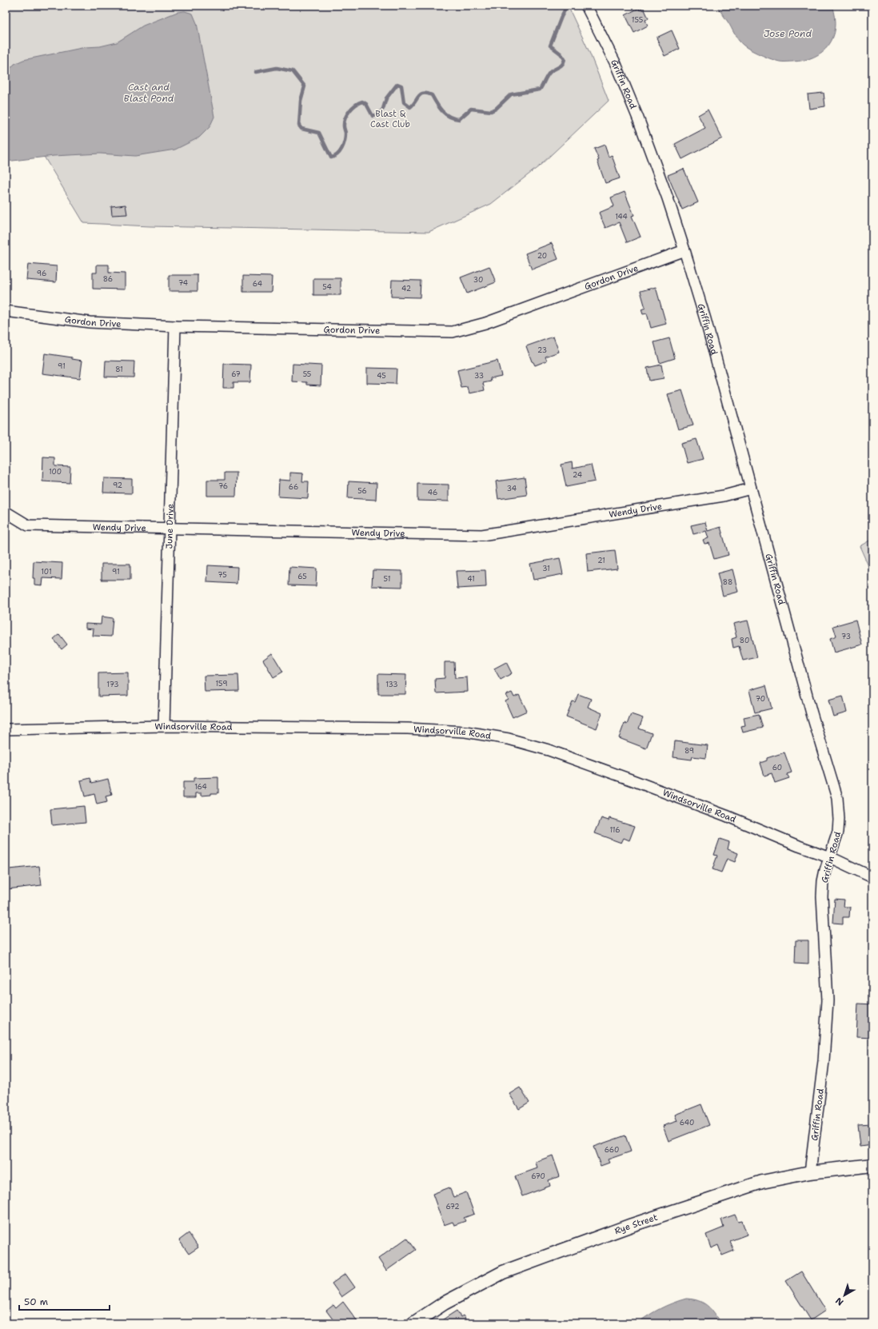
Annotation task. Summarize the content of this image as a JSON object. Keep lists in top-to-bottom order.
{
  "streets": {
    "street": [
      "Griffin Road",
      "Gordon Drive",
      "Wendy Drive",
      "June Drive",
      "Windsorville Road",
      "Rye Street"
    ]
  },
  "crossings": [
    ["Griffin Road", "Gordon Drive"],
    ["Griffin Road", "Wendy Drive"],
    ["Griffin Road", "Windsorville Road"],
    ["Griffin Road", "Rye Street"],
    ["Gordon Drive", "June Drive"],
    ["Wendy Drive", "June Drive"],
    ["June Drive", "Windsorville Road"]
  ],
  "water": ["Jose Pond", "Cast and Blast Pond"],
  "parks": ["Blast & Cast Club"],
  "house_numbers": [
    "155",
    "144",
    "20",
    "96",
    "86",
    "30",
    "74",
    "64",
    "54",
    "42",
    "23",
    "91",
    "81",
    "67",
    "55",
    "45",
    "33",
    "100",
    "24",
    "92",
    "76",
    "66",
    "34",
    "56",
    "46",
    "21",
    "31",
    "101",
    "91",
    "75",
    "65",
    "51",
    "41",
    "88",
    "73",
    "80",
    "159",
    "173",
    "133",
    "70",
    "89",
    "60",
    "164",
    "116",
    "640",
    "660",
    "670",
    "672"
  ],
  "scale_bar": "50 m",
  "north": "bottom left"
}
